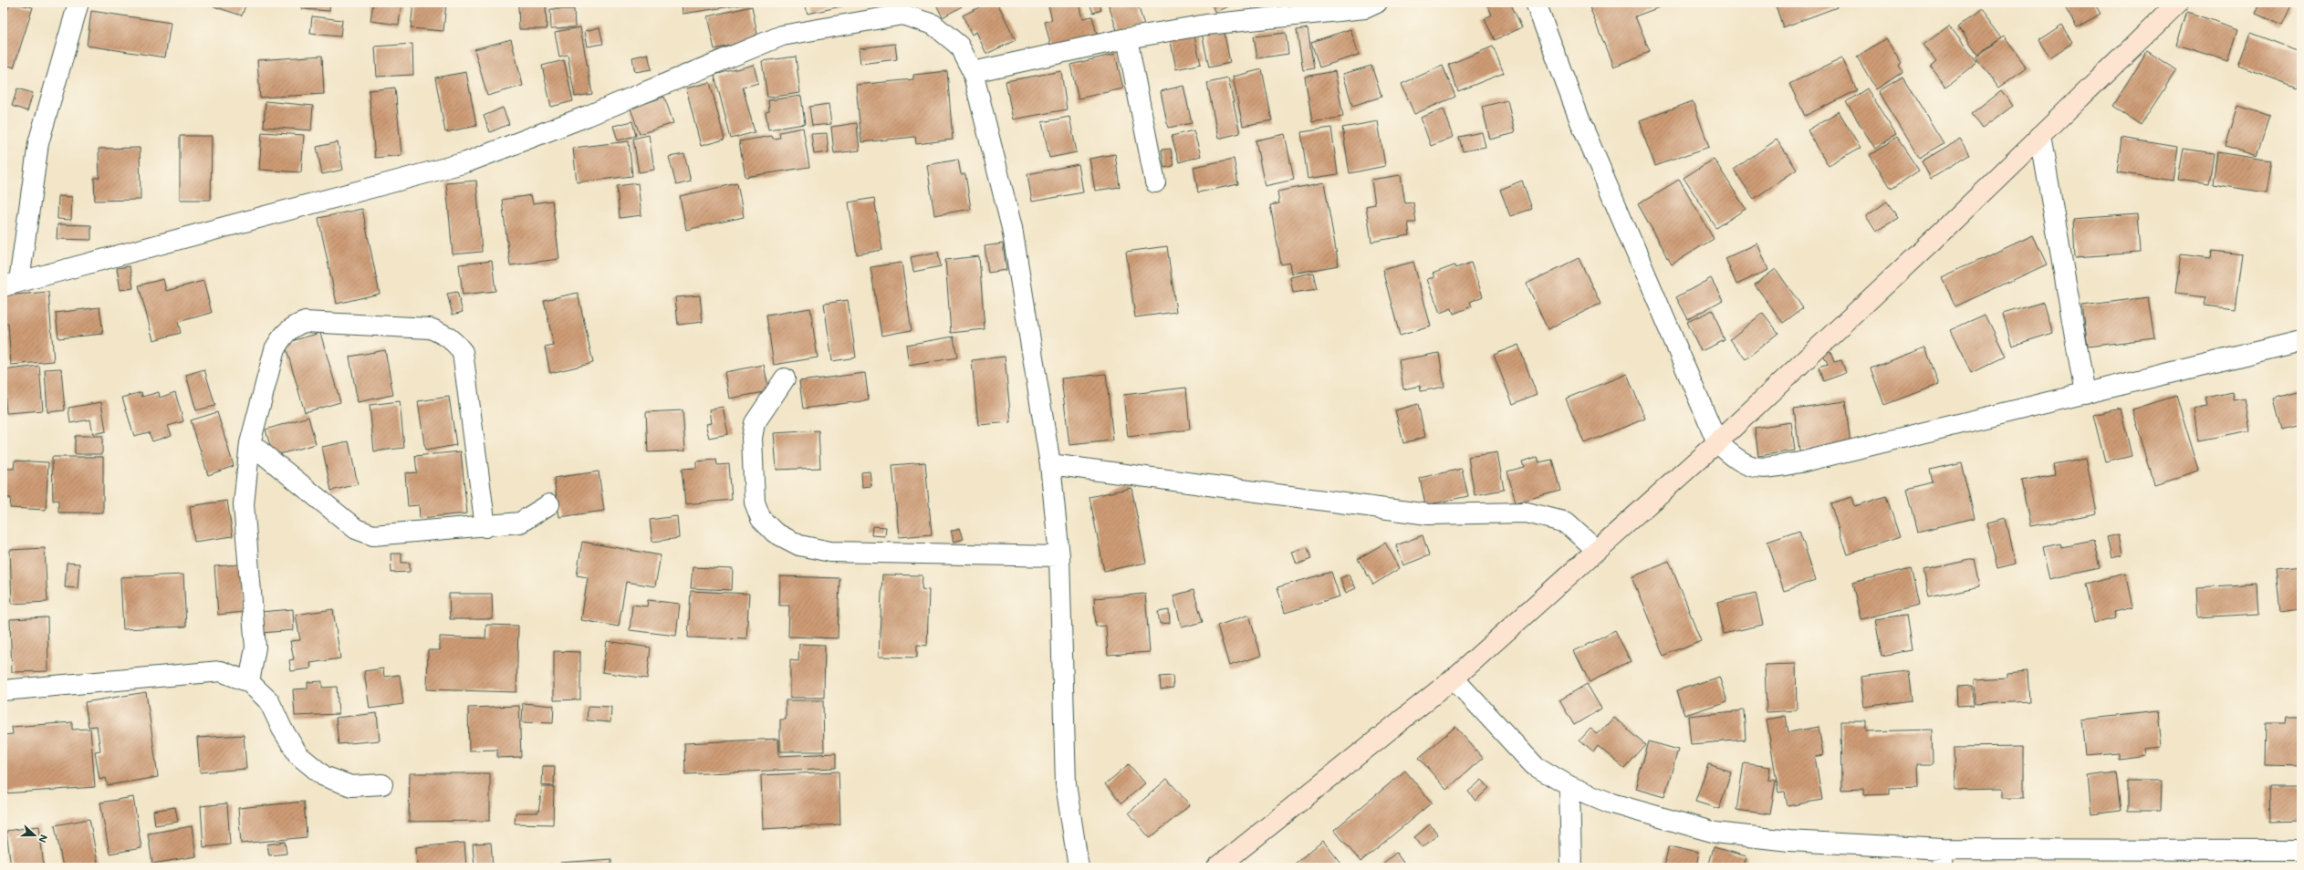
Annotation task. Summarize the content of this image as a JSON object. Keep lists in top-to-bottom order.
{
  "north": "right"
}
